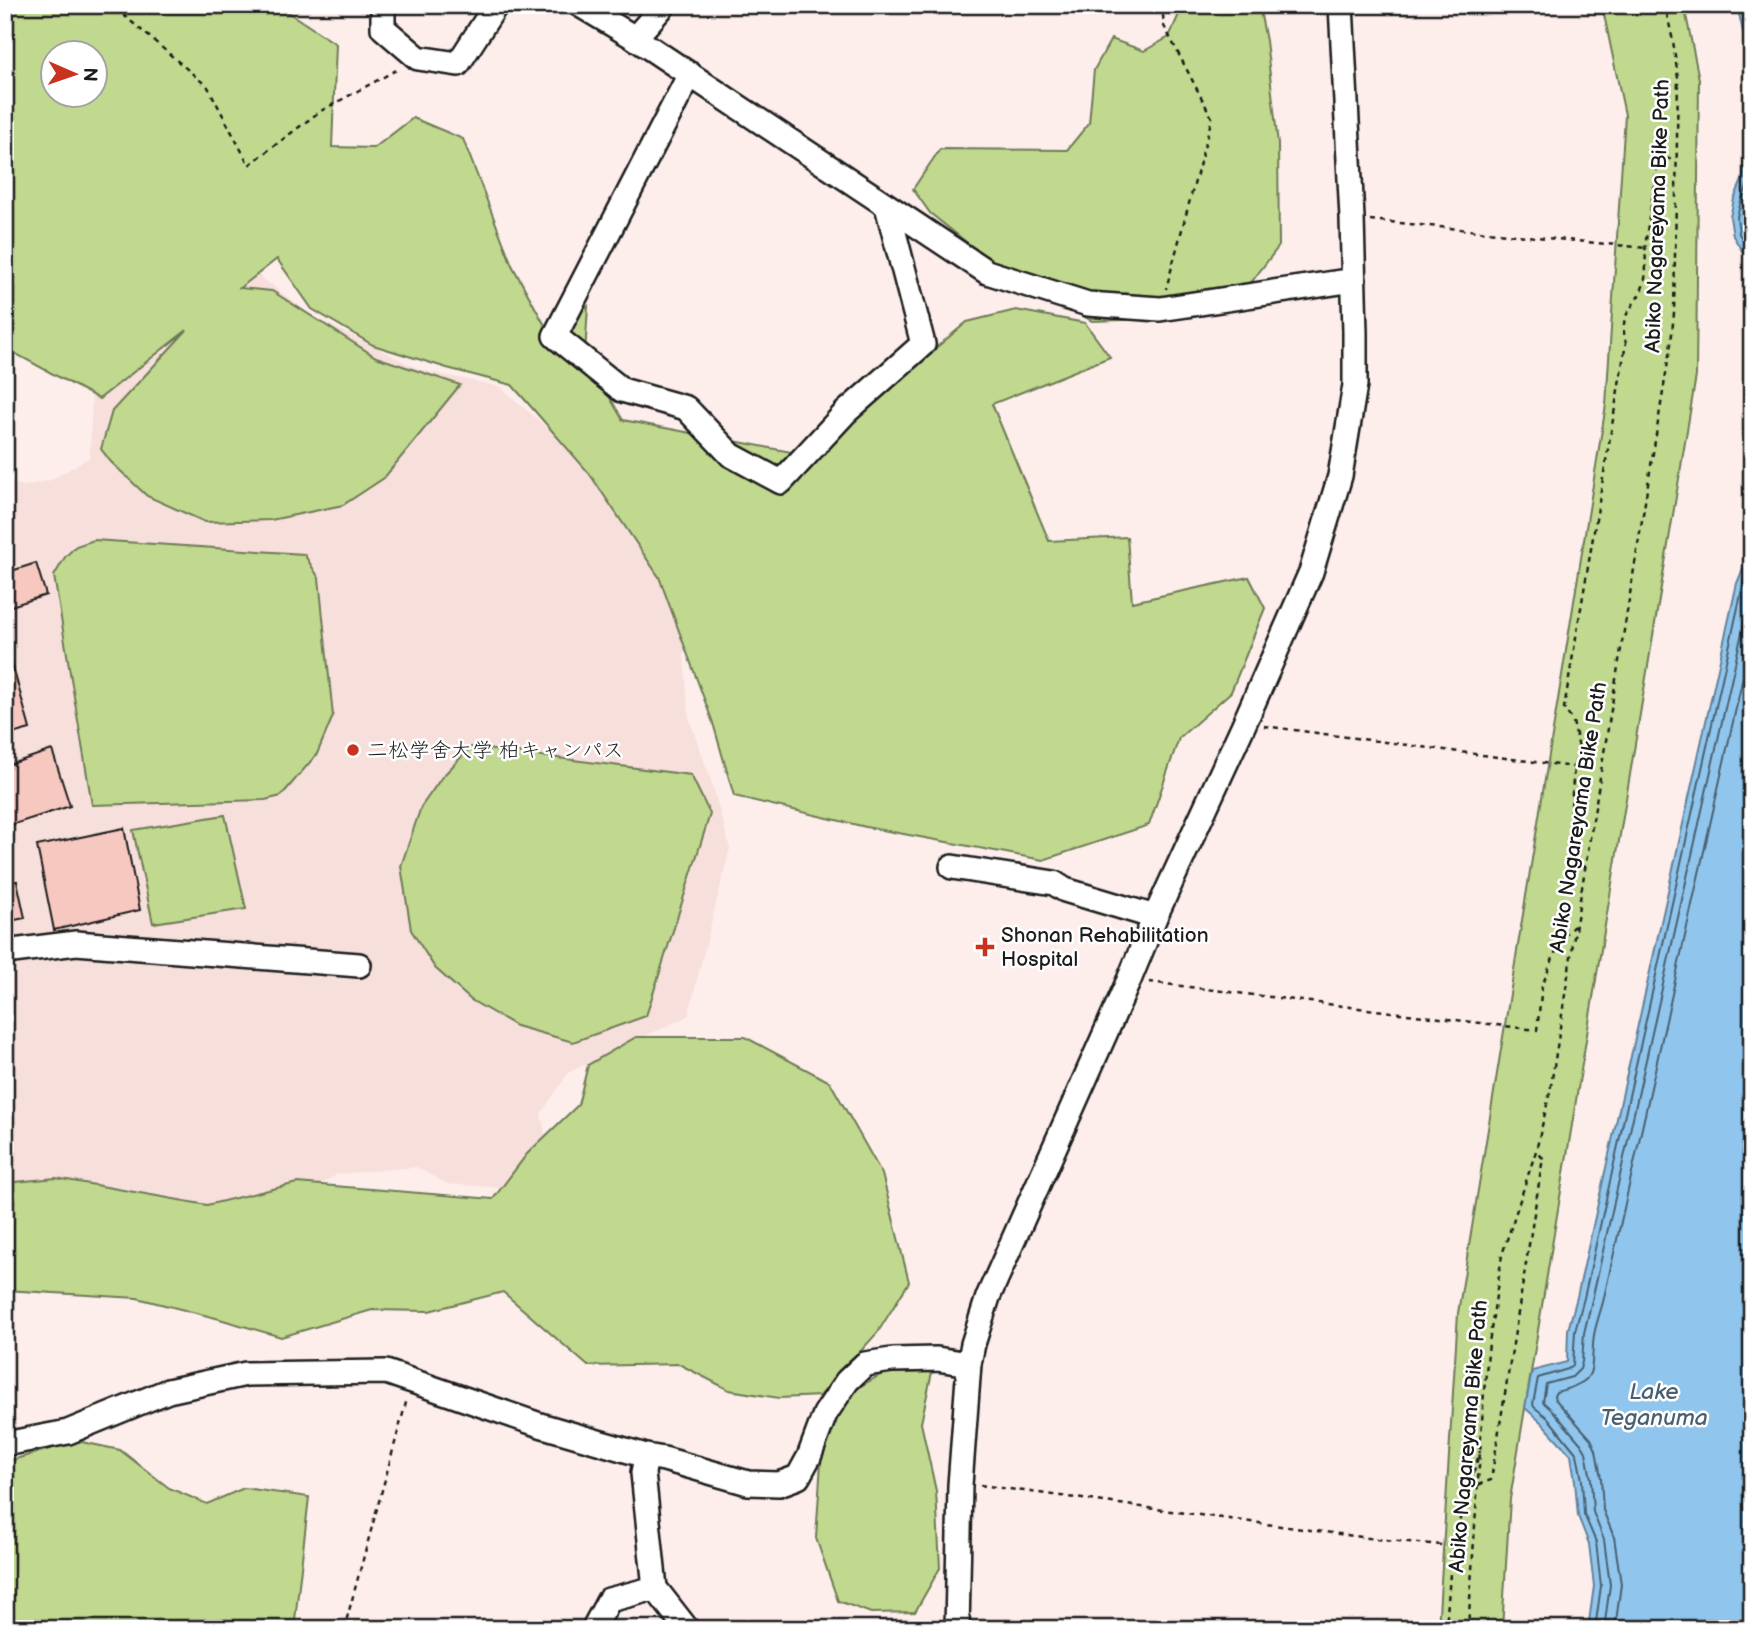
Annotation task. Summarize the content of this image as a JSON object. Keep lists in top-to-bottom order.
{
  "streets": {
    "path": ["Abiko Nagareyama Bike Path"]
  },
  "water": ["Lake Teganuma"],
  "places": {
    "other": ["二松学舍大学 柏キャンパス"],
    "health": ["Shonan Rehabilitation Hospital"]
  },
  "north": "right"
}
